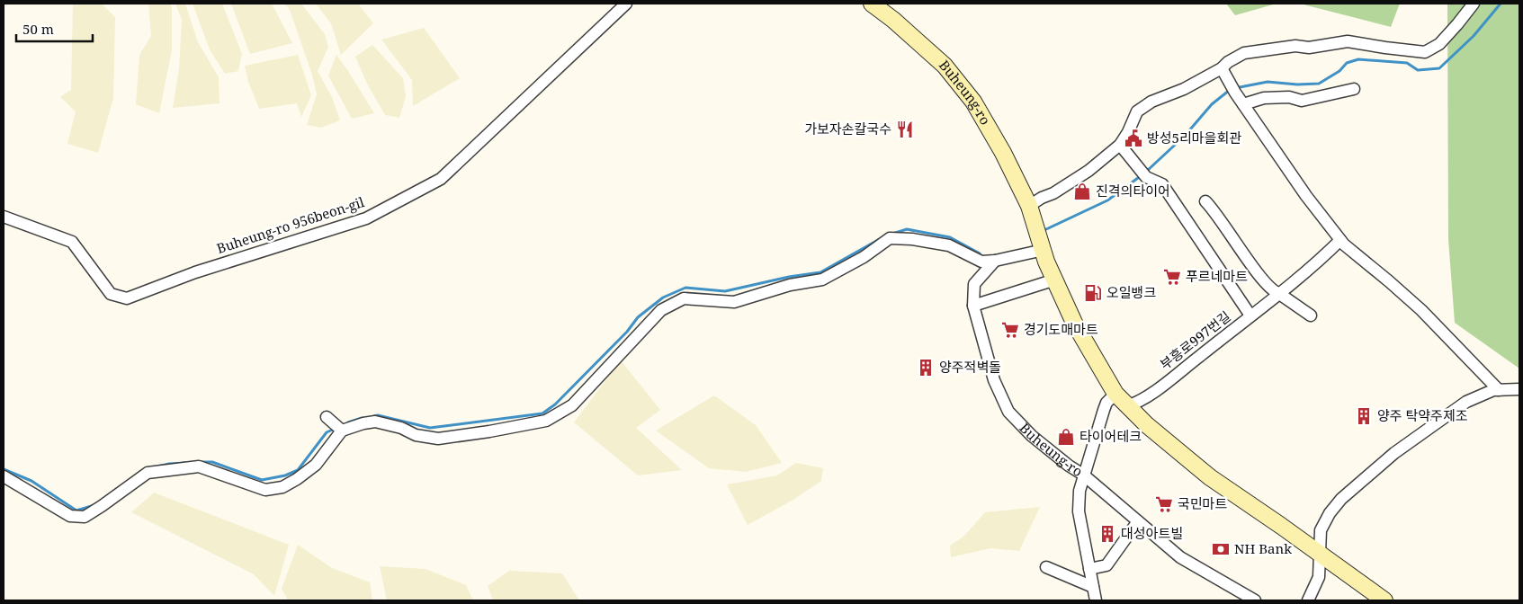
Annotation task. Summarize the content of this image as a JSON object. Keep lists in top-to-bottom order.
{
  "streets": {
    "main road": ["Buheung-ro"],
    "street": ["Buheung-ro 956beon-gil", "부흥로997번길"]
  },
  "crossings": [
    ["Buheung-ro", "부흥로997번길"]
  ],
  "places": {
    "restaurant": ["가보자손칼국수"],
    "public building": ["방성5리마을회관"],
    "shop": ["진격의타이어", "타이어테크"],
    "supermarket": ["푸르네마트", "경기도매마트", "국민마트"],
    "fuel station": ["오일뱅크"],
    "building": ["양주적벽돌", "양주 탁약주제조", "대성아트빌"],
    "bank": ["NH Bank"]
  },
  "scale_bar": "50 m"
}
